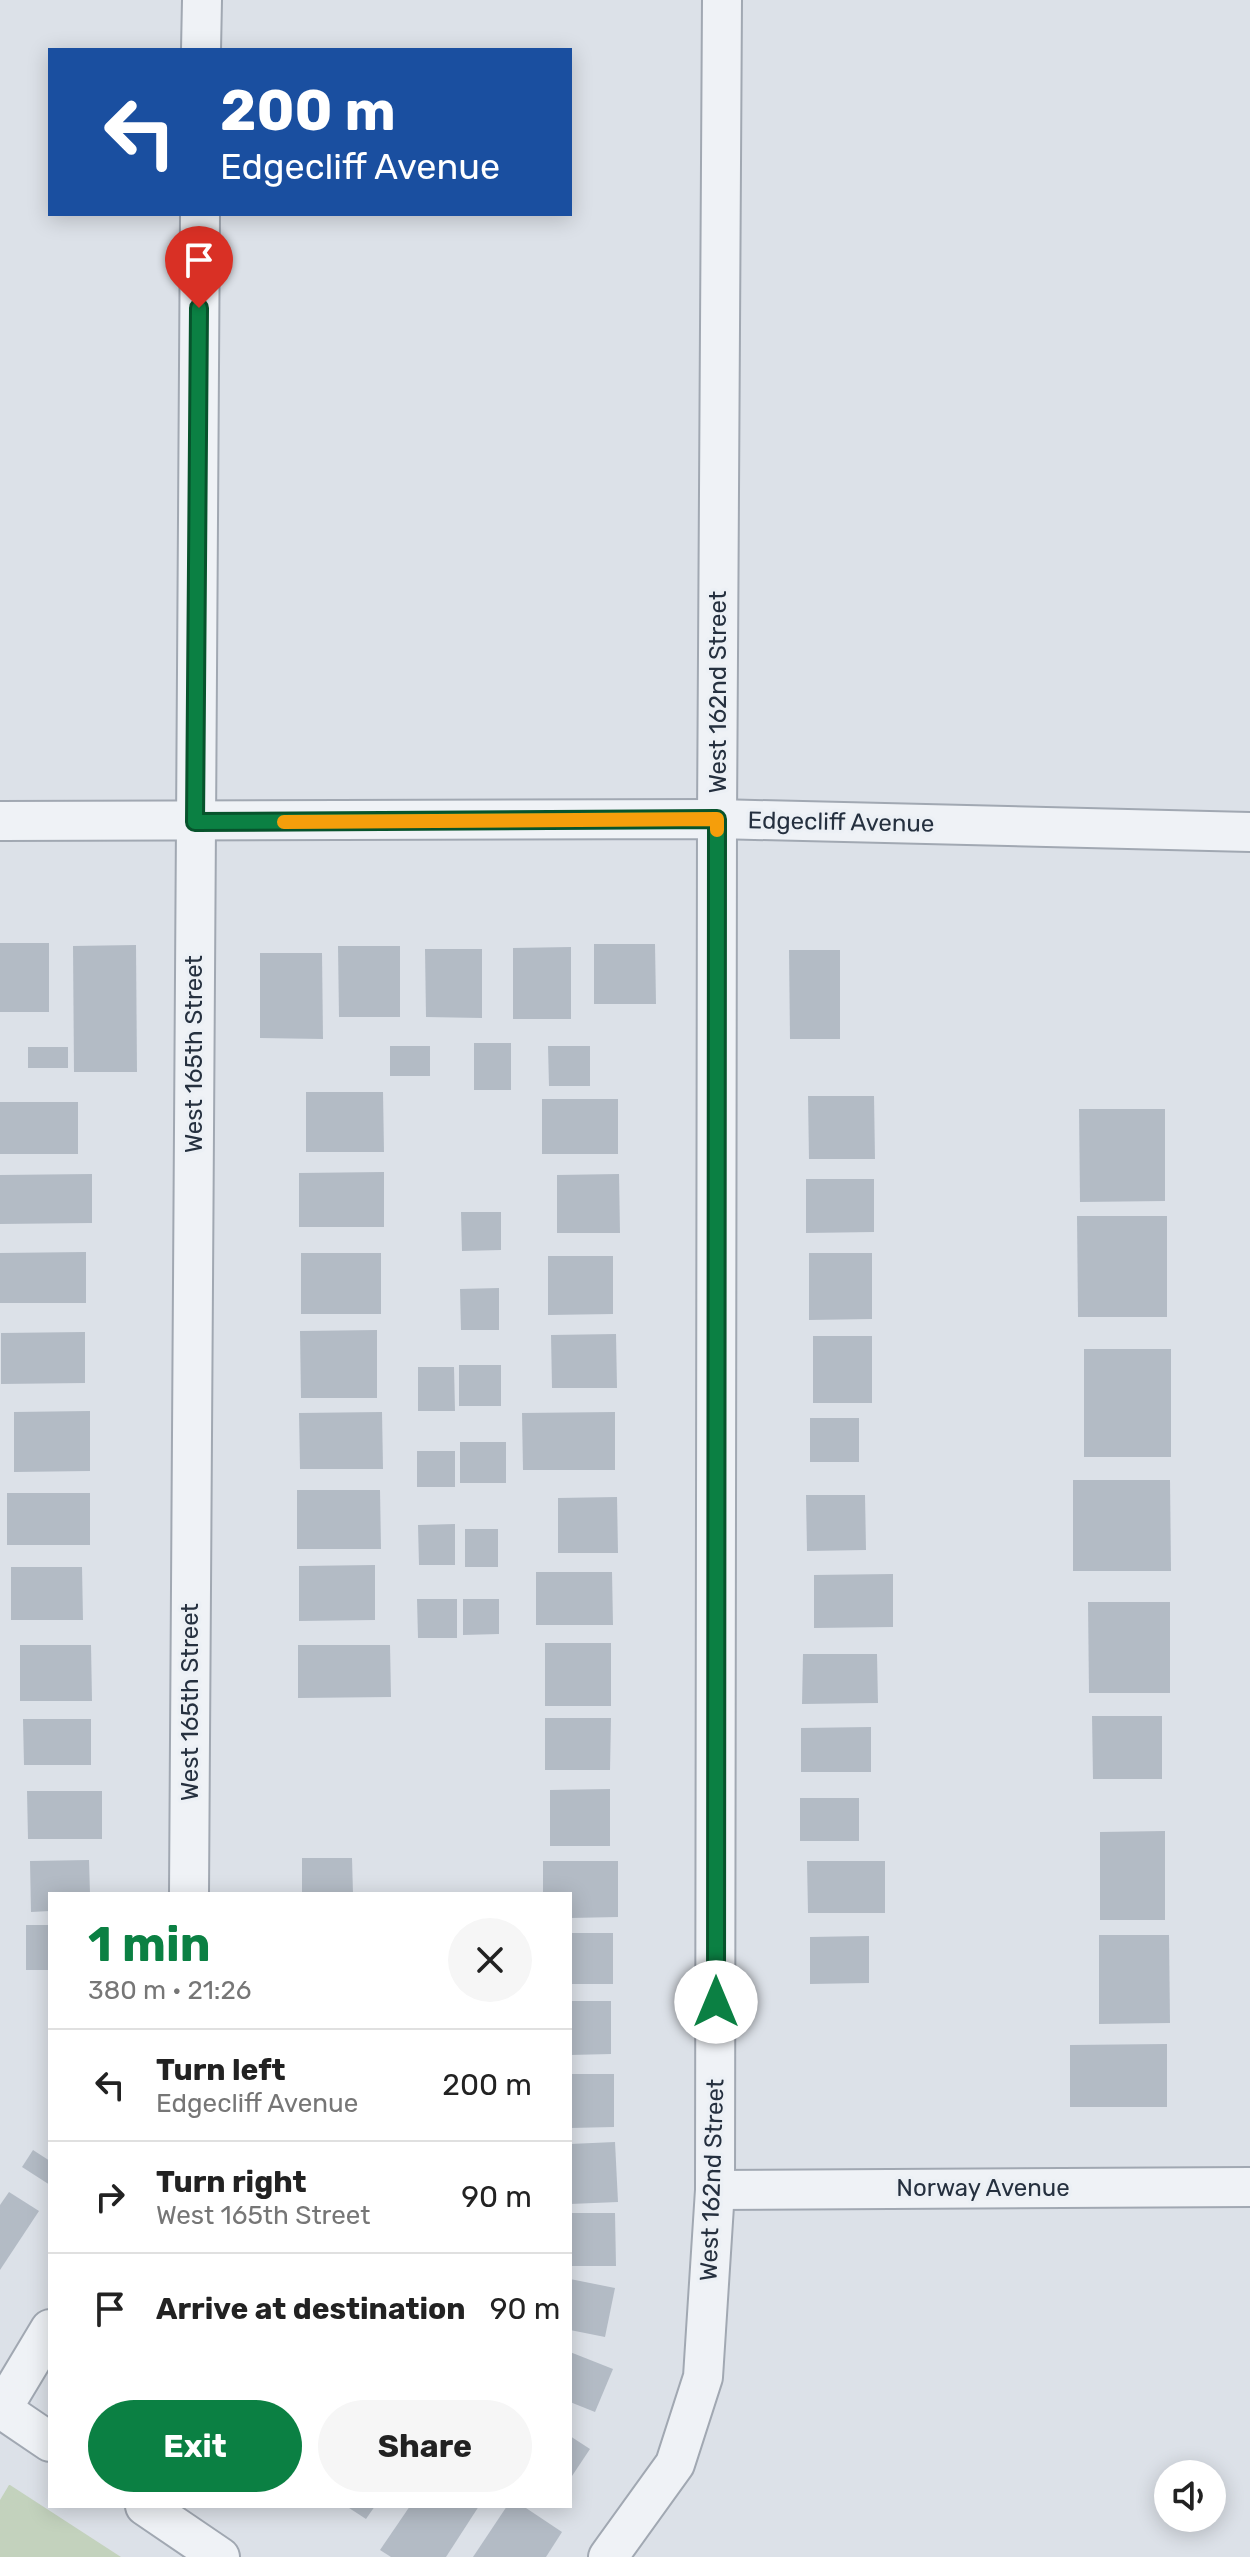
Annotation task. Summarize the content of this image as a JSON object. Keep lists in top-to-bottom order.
{
  "streets": {
    "street": [
      "West 162nd Street",
      "Edgecliff Avenue",
      "West 165th Street",
      "Norway Avenue"
    ]
  },
  "crossings": [
    ["West 162nd Street", "Edgecliff Avenue"],
    ["West 162nd Street", "Norway Avenue"],
    ["Edgecliff Avenue", "West 165th Street"]
  ],
  "page": {
    "turn": ["200 m", "Edgecliff Avenue"],
    "heading": ["1 min", "380 m · 21:26"],
    "list": [
      {
        "name": "Turn left",
        "note": "Edgecliff Avenue",
        "value": "200 m"
      },
      {
        "name": "Turn right",
        "note": "West 165th Street",
        "value": "90 m"
      },
      {
        "name": "Arrive at destination",
        "value": "90 m"
      }
    ],
    "buttons": ["Exit", "Share"]
  }
}
